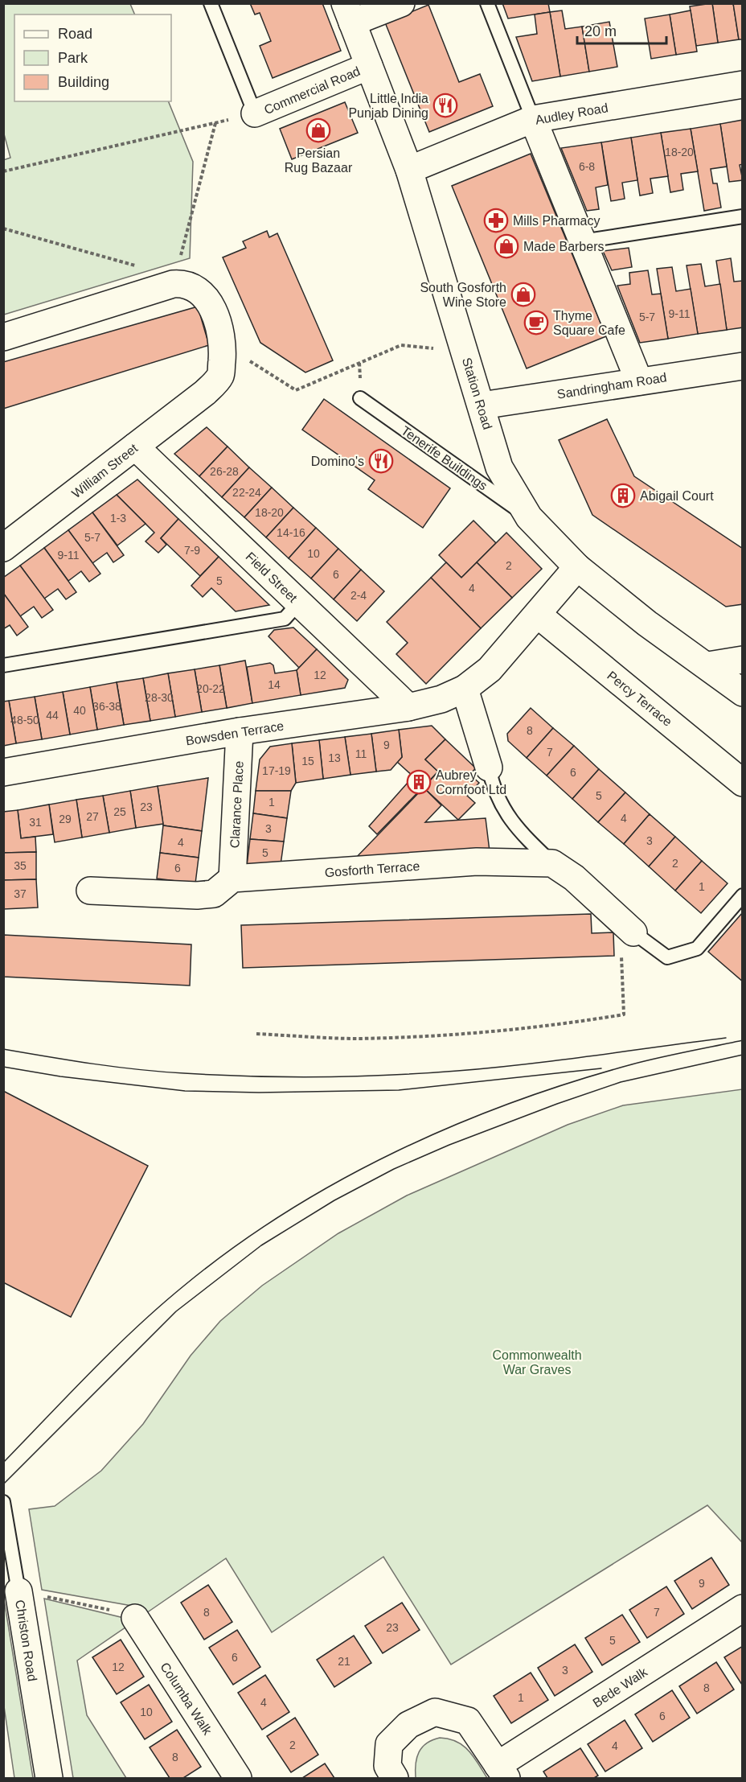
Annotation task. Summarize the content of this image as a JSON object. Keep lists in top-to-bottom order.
{
  "streets": {
    "street": [
      "Commercial Road",
      "Audley Road",
      "Sandringham Road",
      "Station Road",
      "William Street",
      "Field Street",
      "Percy Terrace",
      "Bowsden Terrace",
      "Clarance Place",
      "Gosforth Terrace",
      "Christon Road",
      "Bede Walk",
      "Columba Walk"
    ],
    "lane": ["Tenerife Buildings"]
  },
  "crossings": [
    ["Commercial Road", "Station Road"],
    ["Audley Road", "Station Road"],
    ["Sandringham Road", "Station Road"],
    ["Station Road", "Tenerife Buildings"],
    ["Station Road", "Bowsden Terrace"],
    ["William Street", "Field Street"],
    ["Field Street", "Bowsden Terrace"],
    ["Percy Terrace", "Bowsden Terrace"],
    ["Bowsden Terrace", "Clarance Place"],
    ["Clarance Place", "Gosforth Terrace"]
  ],
  "parks": ["Commonwealth War Graves"],
  "places": {
    "restaurant": ["Little India Punjab Dining", "Domino's"],
    "shop": ["Persian Rug Bazaar", "Made Barbers", "South Gosforth Wine Store"],
    "pharmacy": ["Mills Pharmacy"],
    "cafe": ["Thyme Square Cafe"],
    "building": ["Abigail Court", "Aubrey Cornfoot Ltd"]
  },
  "house_numbers": [
    "18-20",
    "6-8",
    "9-11",
    "5-7",
    "26-28",
    "22-24",
    "18-20",
    "1-3",
    "14-16",
    "5-7",
    "7-9",
    "10",
    "9-11",
    "2",
    "6",
    "5",
    "4",
    "2-4",
    "12",
    "14",
    "20-22",
    "28-30",
    "36-38",
    "40",
    "44",
    "48-50",
    "8",
    "9",
    "7",
    "11",
    "13",
    "15",
    "17-19",
    "6",
    "5",
    "1",
    "23",
    "25",
    "27",
    "4",
    "29",
    "31",
    "3",
    "3",
    "4",
    "5",
    "2",
    "35",
    "6",
    "1",
    "37",
    "9",
    "8",
    "7",
    "23",
    "5",
    "6",
    "21",
    "12",
    "3",
    "8",
    "1",
    "4",
    "10",
    "6",
    "2",
    "4",
    "8"
  ],
  "legend": ["Road", "Park", "Building"],
  "scale_bar": "20 m"
}
